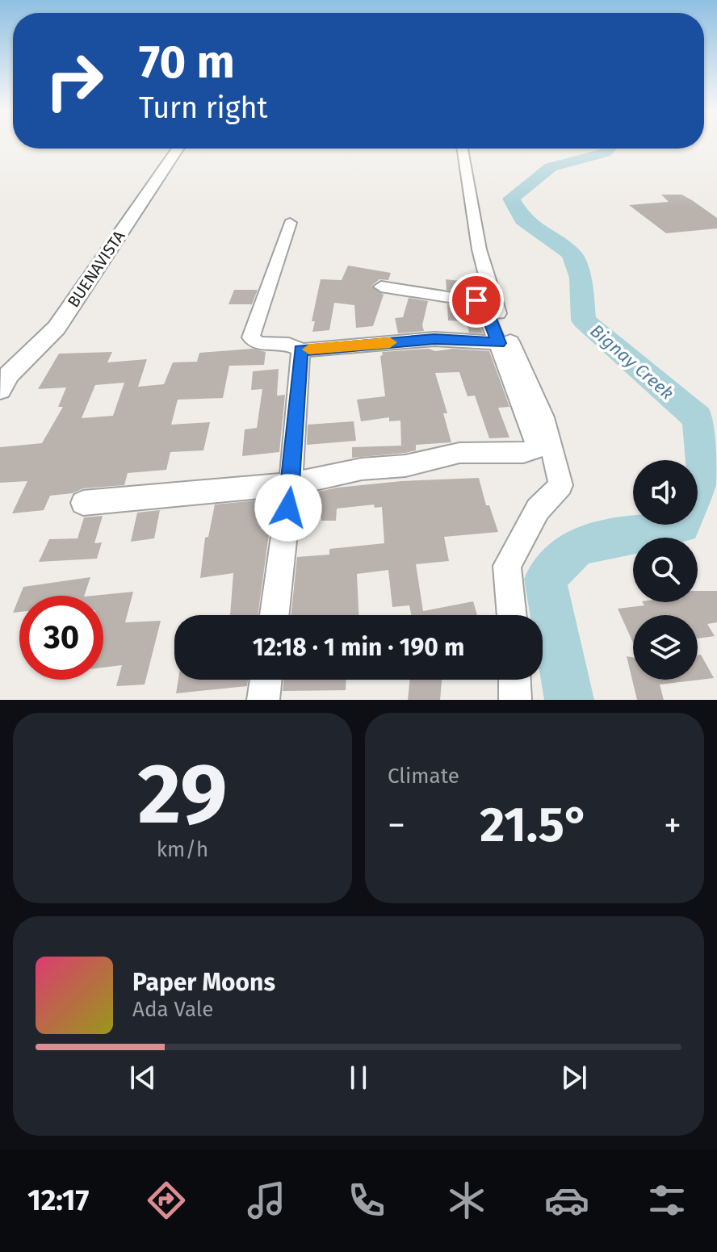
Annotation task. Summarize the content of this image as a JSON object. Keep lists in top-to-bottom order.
{
  "streets": {
    "street": ["BUENAVISTA"]
  },
  "water": ["Bignay Creek"],
  "page": {
    "turn": ["70 m", "Turn right"],
    "limit": "30",
    "trip": "12:18 · 1 min · 190 m",
    "tile": [
      ["29", "km/h"],
      "Climate"
    ],
    "heat": ["−", "21.5°", "+"],
    "song": ["Paper Moons", "Ada Vale"],
    "tabs": "12:17"
  }
}
